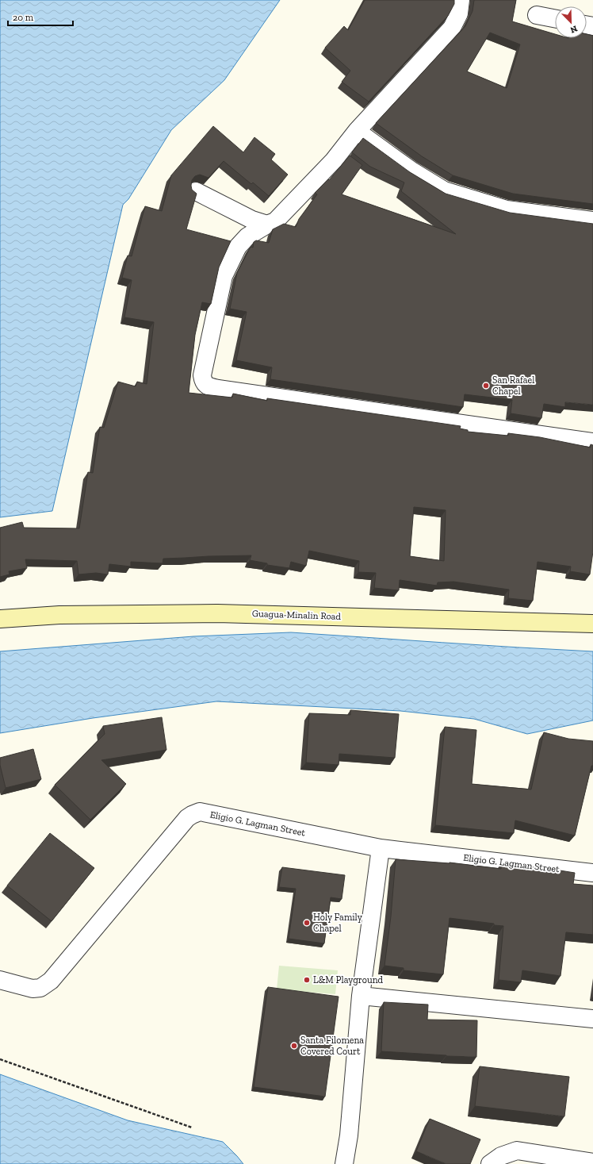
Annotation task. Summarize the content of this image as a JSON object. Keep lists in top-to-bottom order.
{
  "streets": {
    "main road": ["Guagua-Minalin Road"],
    "street": ["Eligio G. Lagman Street"]
  },
  "places": [
    "San Rafael Chapel",
    "Holy Family Chapel",
    "L&M Playground",
    "Santa Filomena Covered Court"
  ],
  "scale_bar": "20 m",
  "north": "bottom right"
}
